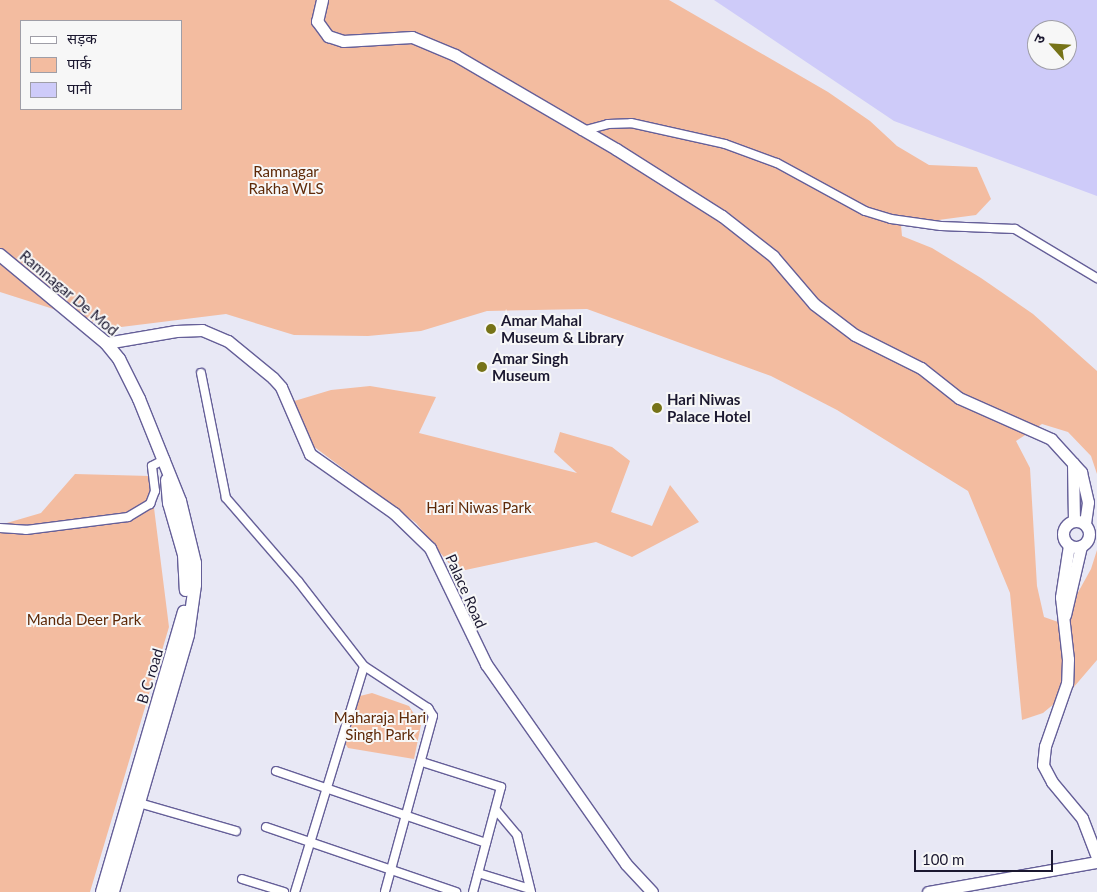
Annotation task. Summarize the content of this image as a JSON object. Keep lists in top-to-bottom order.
{
  "streets": {
    "main road": ["Ramnagar De Mod", "Palace Road", "B C road"]
  },
  "crossings": [
    ["Ramnagar De Mod", "Palace Road"],
    ["Ramnagar De Mod", "B C road"]
  ],
  "parks": [
    "Ramnagar Rakha WLS",
    "Hari Niwas Park",
    "Manda Deer Park",
    "Maharaja Hari Singh Park"
  ],
  "places": ["Amar Mahal Museum & Library", "Amar Singh Museum", "Hari Niwas Palace Hotel"],
  "legend": ["सड़क", "पार्क", "पानी"],
  "scale_bar": "100 m",
  "north": "top left"
}
